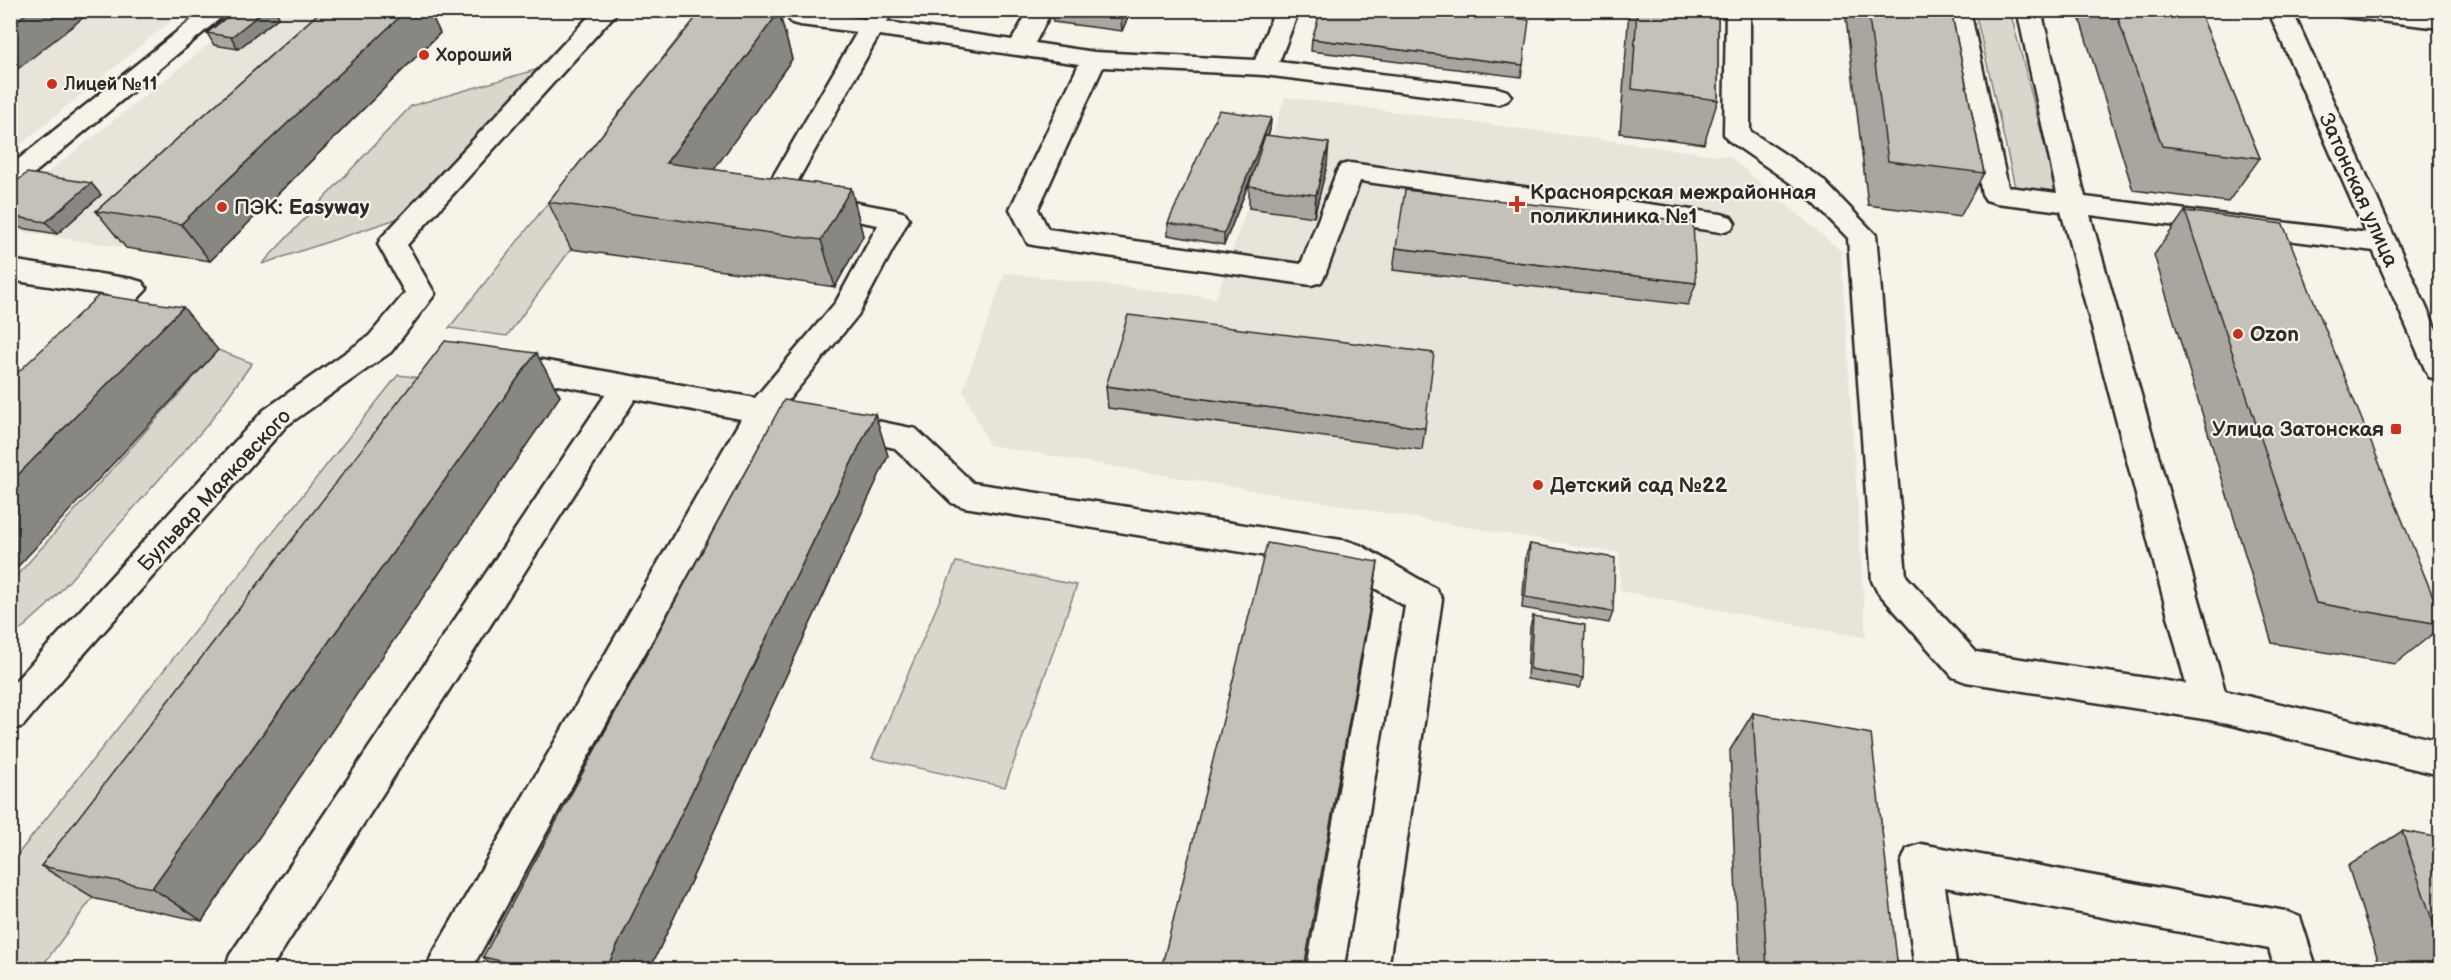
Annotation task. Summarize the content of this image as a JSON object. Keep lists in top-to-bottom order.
{
  "streets": {
    "street": ["Затонская улица", "Бульвар Маяковского"]
  },
  "places": {
    "other": [
      "Хороший",
      "Лицей №11",
      "ПЭК: Easyway",
      "Ozon",
      "Детский сад №22"
    ],
    "health": ["Красноярская межрайонная поликлиника №1"],
    "transit": ["Улица Затонская"]
  }
}
